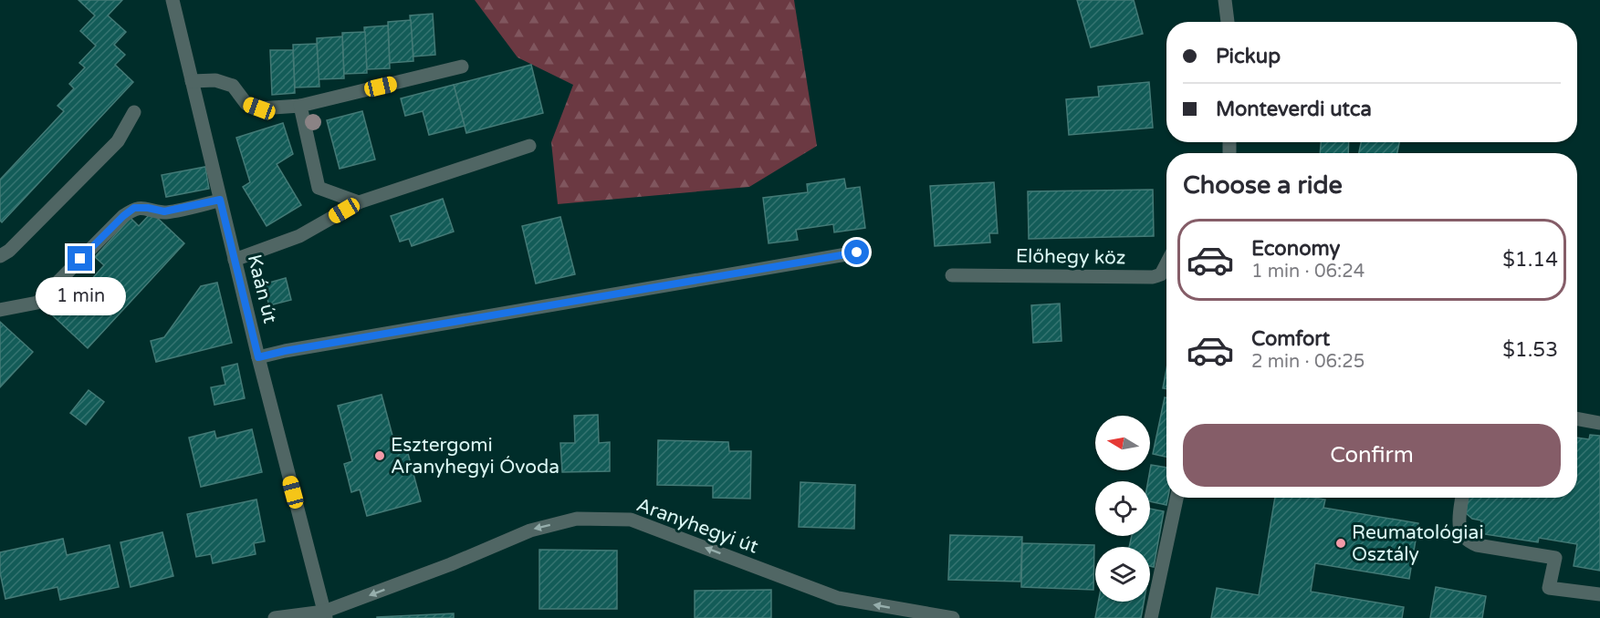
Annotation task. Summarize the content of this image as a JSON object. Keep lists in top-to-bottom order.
{
  "streets": {
    "street": ["Előhegy köz", "Kaán út", "Aranyhegyi út"]
  },
  "crossings": [
    ["Kaán út", "Aranyhegyi út"]
  ],
  "one_way": ["Aranyhegyi út"],
  "places": ["Esztergomi Aranyhegyi Óvoda", "Reumatológiai Osztály"],
  "north": "left",
  "page": {
    "banner": ["Pickup", "Monteverdi utca"],
    "heading": "Choose a ride",
    "list": [
      {
        "name": "Economy",
        "note": "1 min · 06:24",
        "value": "$1.14"
      },
      {
        "name": "Comfort",
        "note": "2 min · 06:25",
        "value": "$1.53"
      }
    ],
    "bubble": "1 min",
    "buttons": "Confirm"
  }
}
